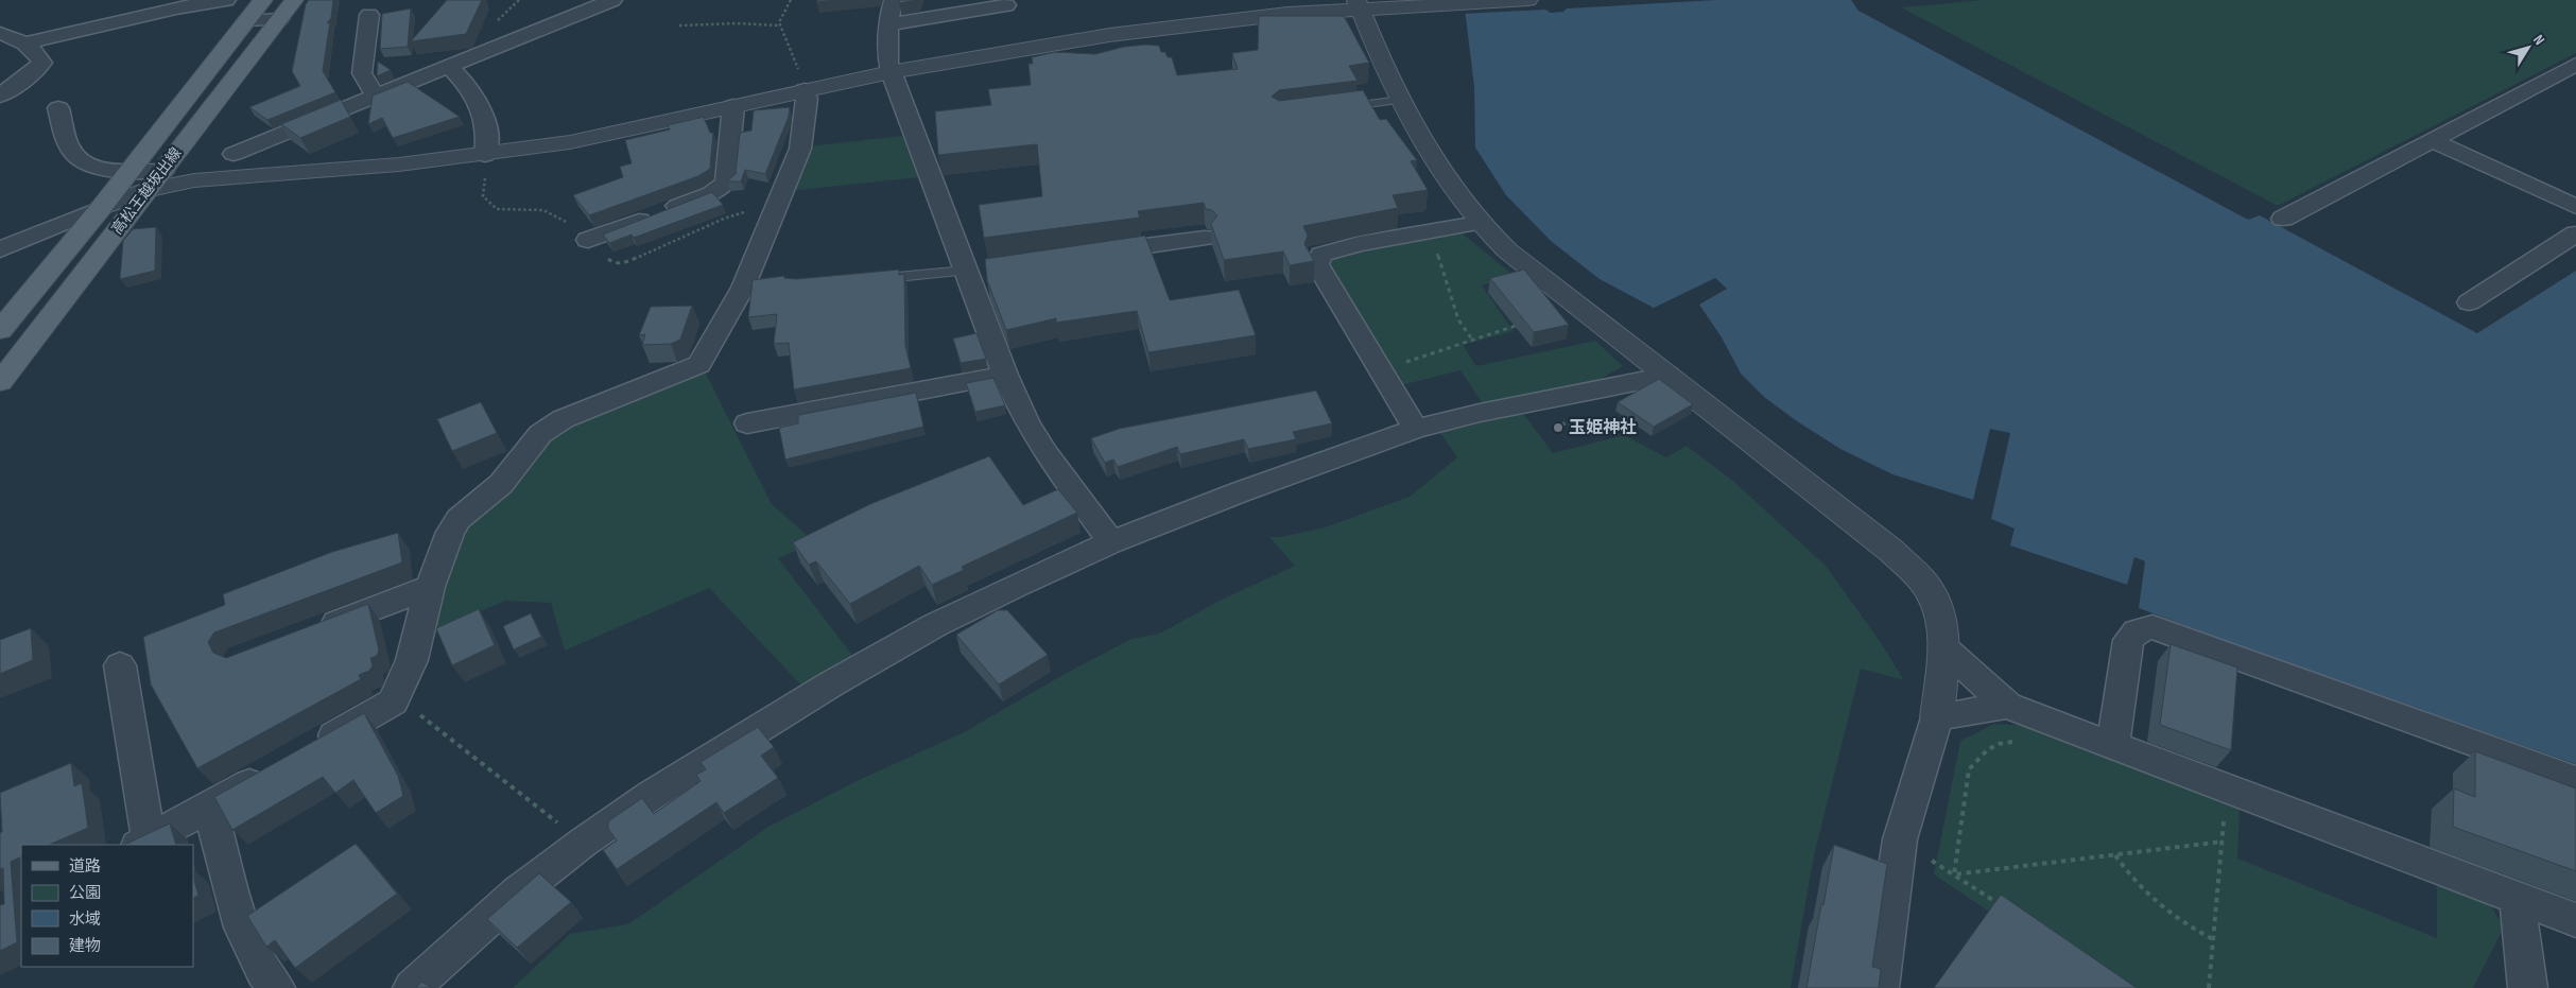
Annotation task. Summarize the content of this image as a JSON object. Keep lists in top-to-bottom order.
{
  "streets": {
    "main road": ["高松王越坂出線"]
  },
  "places": ["玉姫神社"],
  "legend": [
    "道路",
    "公園",
    "水域",
    "建物"
  ],
  "north": "top right"
}
